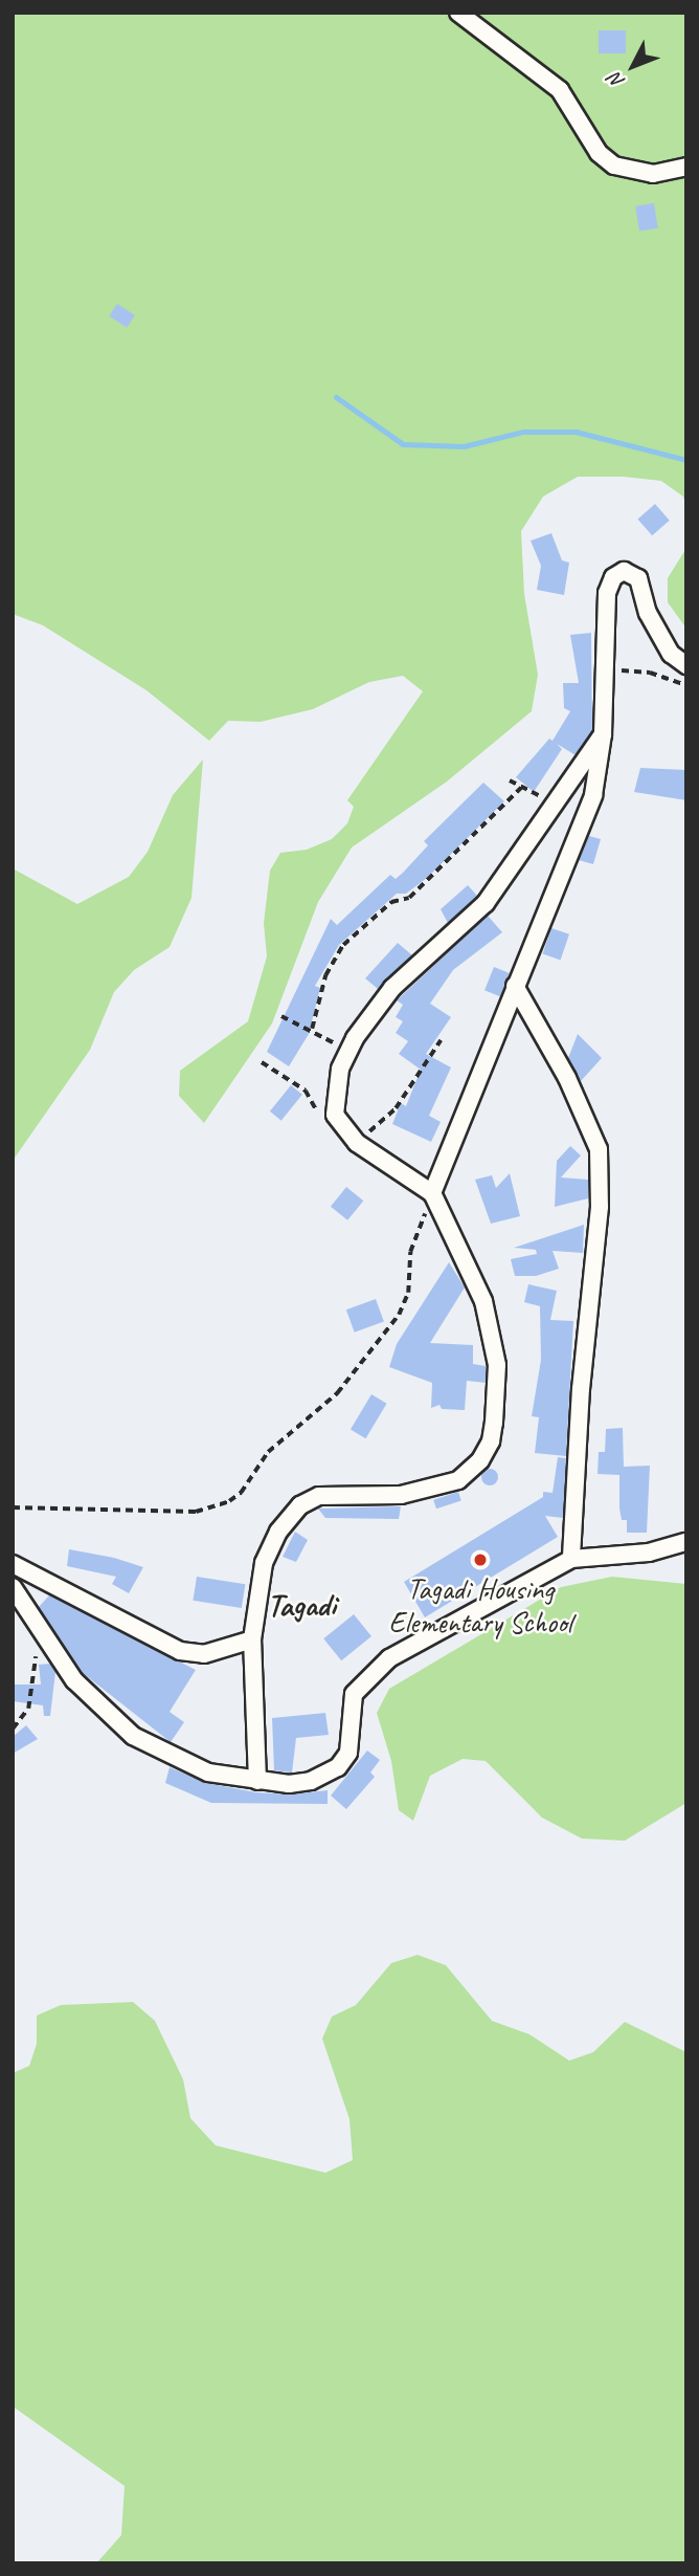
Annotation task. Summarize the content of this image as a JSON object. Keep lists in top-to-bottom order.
{
  "districts": ["Tagadi"],
  "places": ["Tagadi Housing Elementary School"],
  "north": "bottom left"
}
